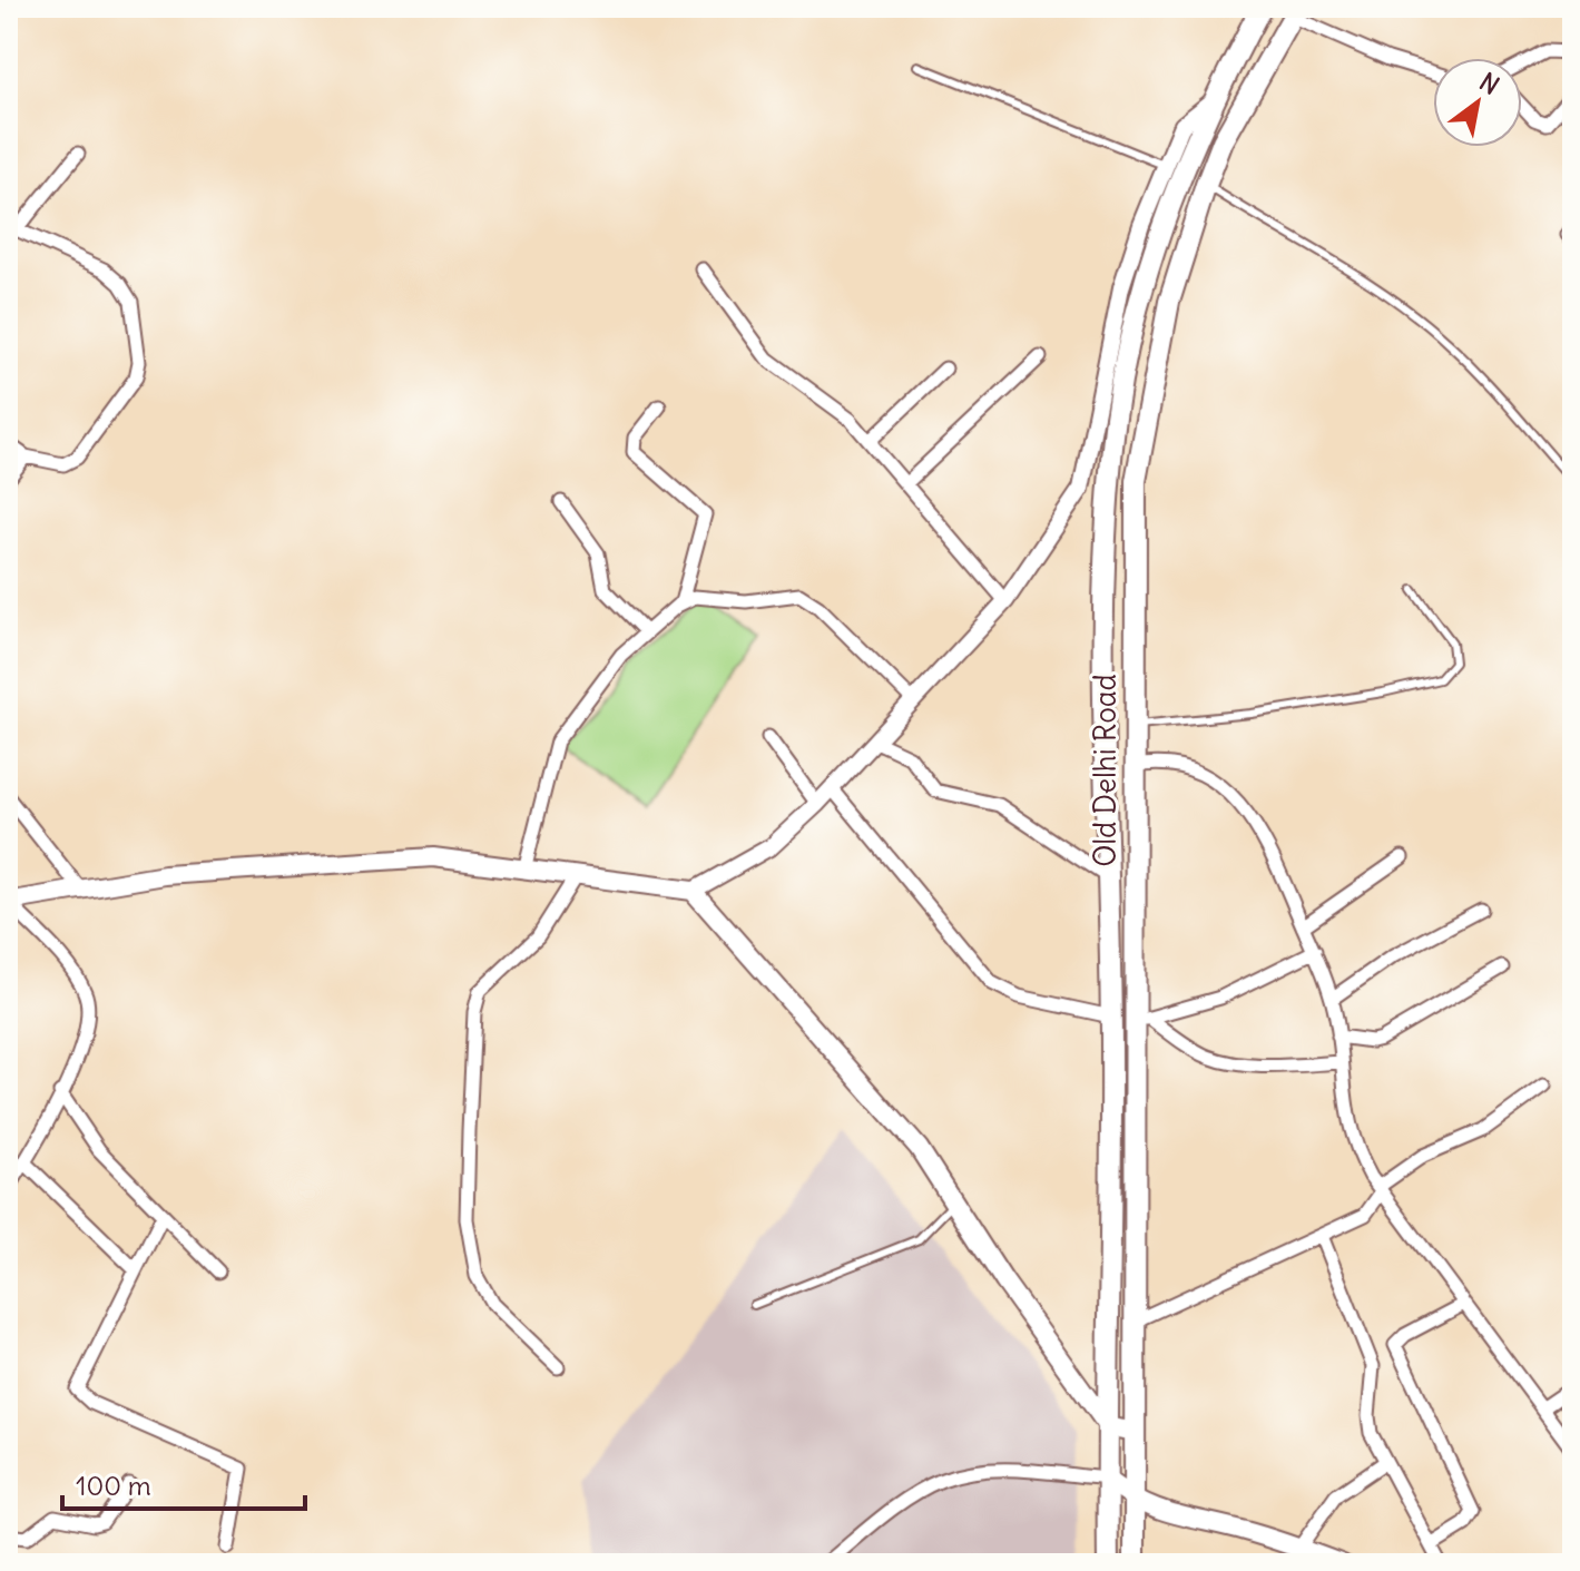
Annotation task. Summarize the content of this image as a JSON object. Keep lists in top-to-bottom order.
{
  "streets": {
    "main road": ["Old Delhi Road"]
  },
  "scale_bar": "100 m",
  "north": "top right"
}
